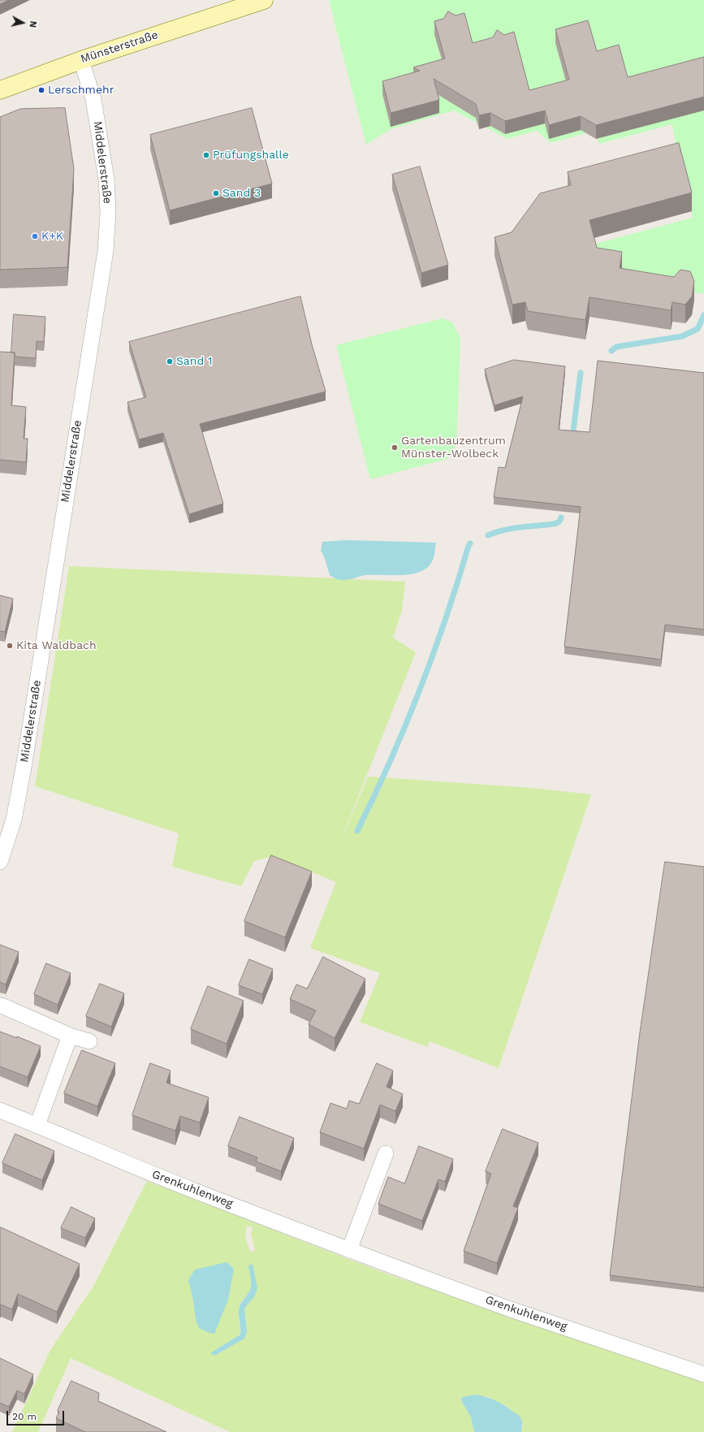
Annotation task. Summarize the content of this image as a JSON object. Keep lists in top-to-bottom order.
{
  "streets": {
    "street": ["Münsterstraße", "Middelerstraße", "Grenkuhlenweg"]
  },
  "crossings": [
    ["Münsterstraße", "Middelerstraße"]
  ],
  "places": [
    "Lerschmehr",
    "Prüfungshalle",
    "Sand 3",
    "K+K",
    "Sand 1",
    "Gartenbauzentrum Münster-Wolbeck",
    "Kita Waldbach"
  ],
  "scale_bar": "20 m",
  "north": "right"
}
